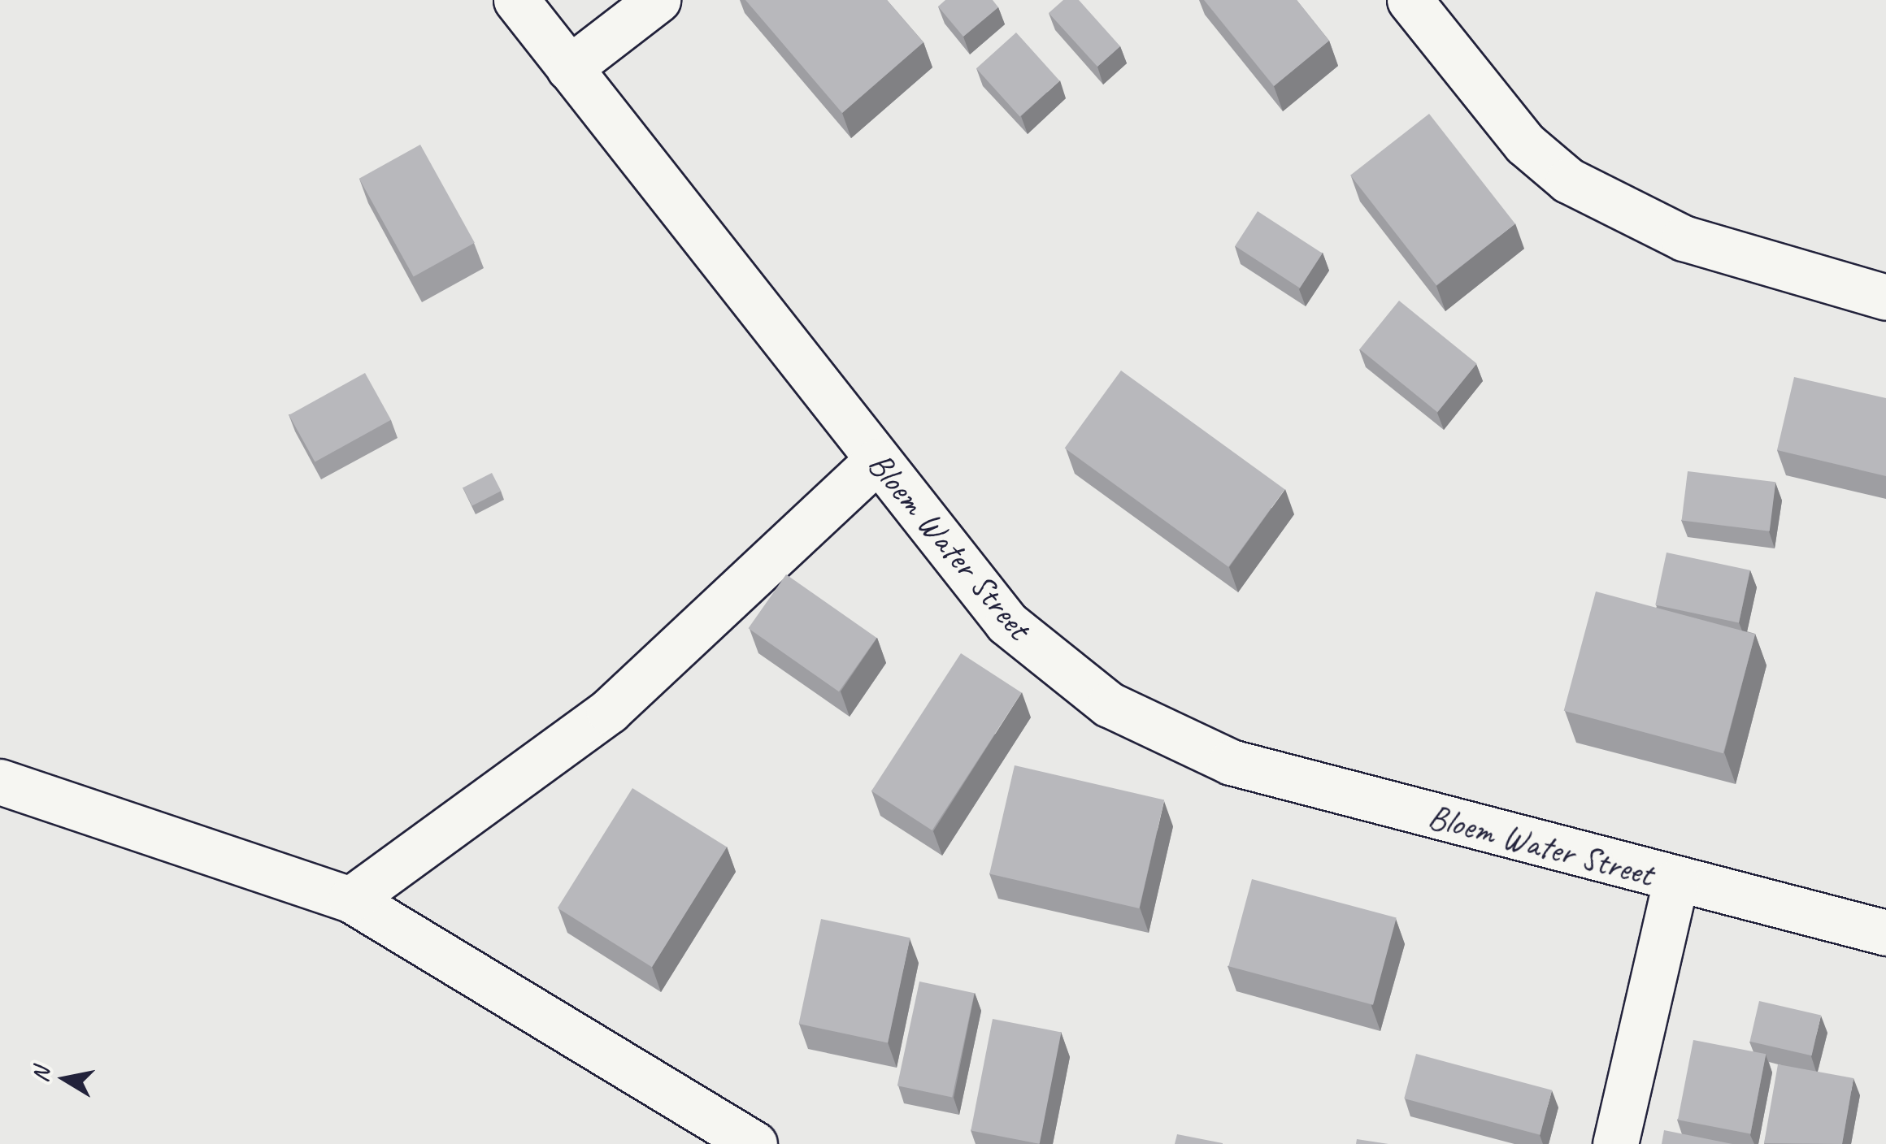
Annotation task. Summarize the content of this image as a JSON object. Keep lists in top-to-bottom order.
{
  "streets": {
    "street": ["Bloem Water Street"]
  },
  "north": "left"
}
